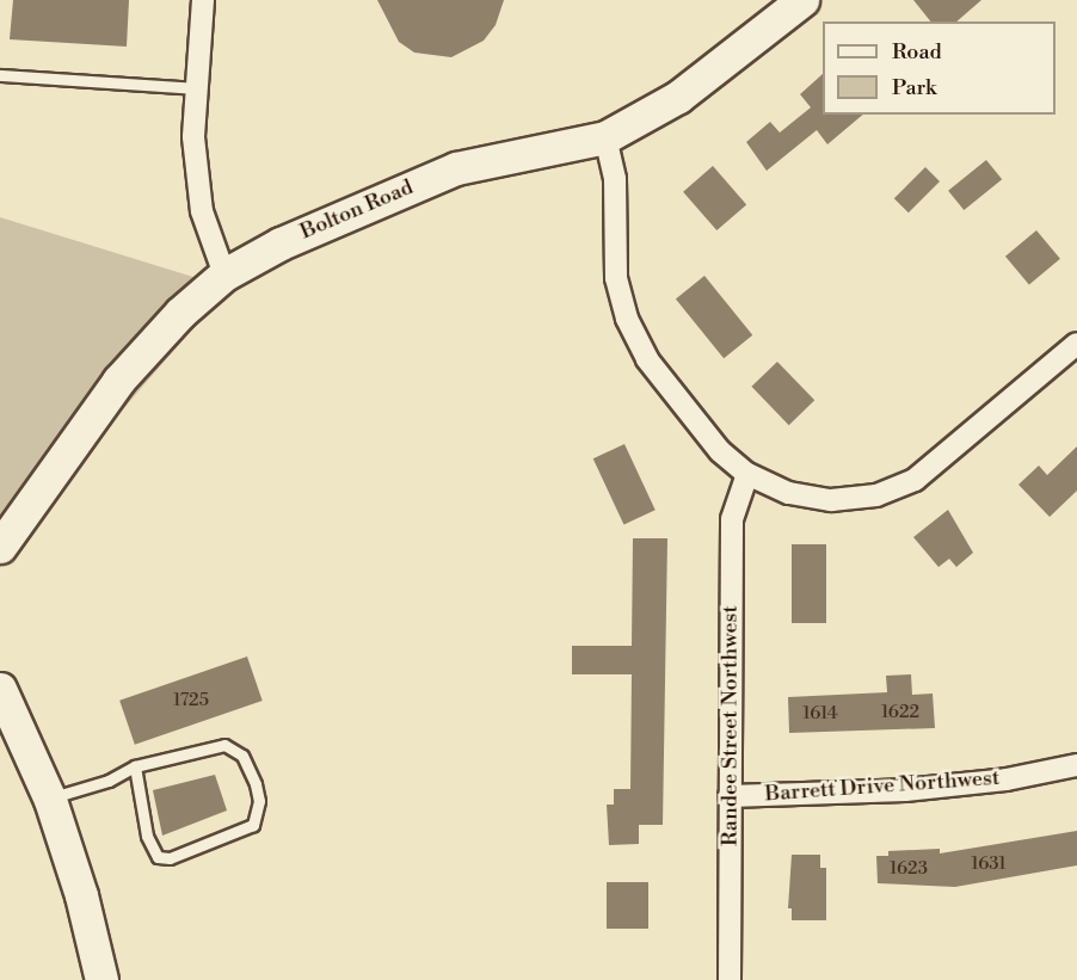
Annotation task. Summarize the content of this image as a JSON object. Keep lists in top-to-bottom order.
{
  "streets": {
    "main road": ["Bolton Road"],
    "street": ["Randee Street Northwest", "Barrett Drive Northwest"]
  },
  "crossings": [
    ["Randee Street Northwest", "Barrett Drive Northwest"]
  ],
  "house_numbers": [
    "1725",
    "1622",
    "1614",
    "1631",
    "1623"
  ],
  "legend": ["Road", "Park"]
}
